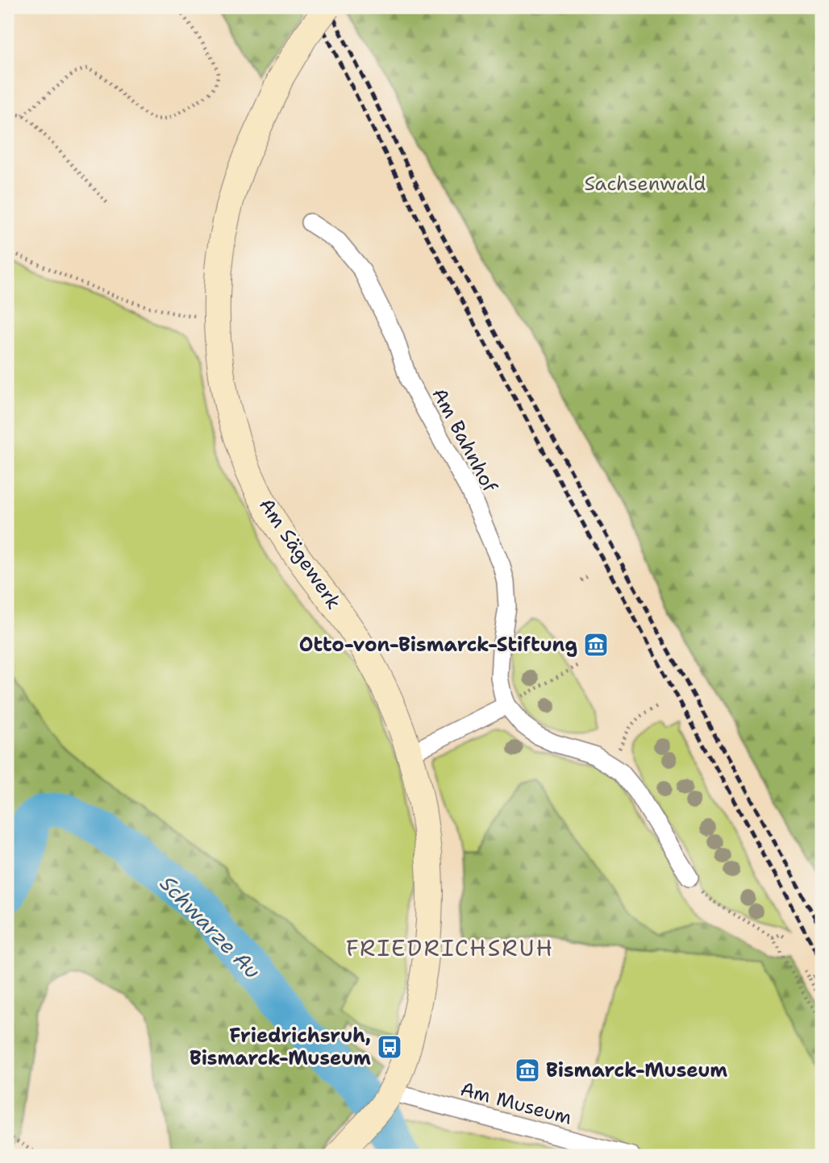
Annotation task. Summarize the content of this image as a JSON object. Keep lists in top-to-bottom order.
{
  "streets": {
    "main road": ["Am Sägewerk"],
    "street": ["Am Bahnhof", "Am Museum"]
  },
  "crossings": [
    ["Am Sägewerk", "Am Museum"]
  ],
  "districts": ["FRIEDRICHSRUH"],
  "water": ["Schwarze Au"],
  "parks": ["Sachsenwald"],
  "places": {
    "museum": ["Otto-von-Bismarck-Stiftung", "Bismarck-Museum"],
    "bus stop": ["Friedrichsruh, Bismarck-Museum"]
  }
}
